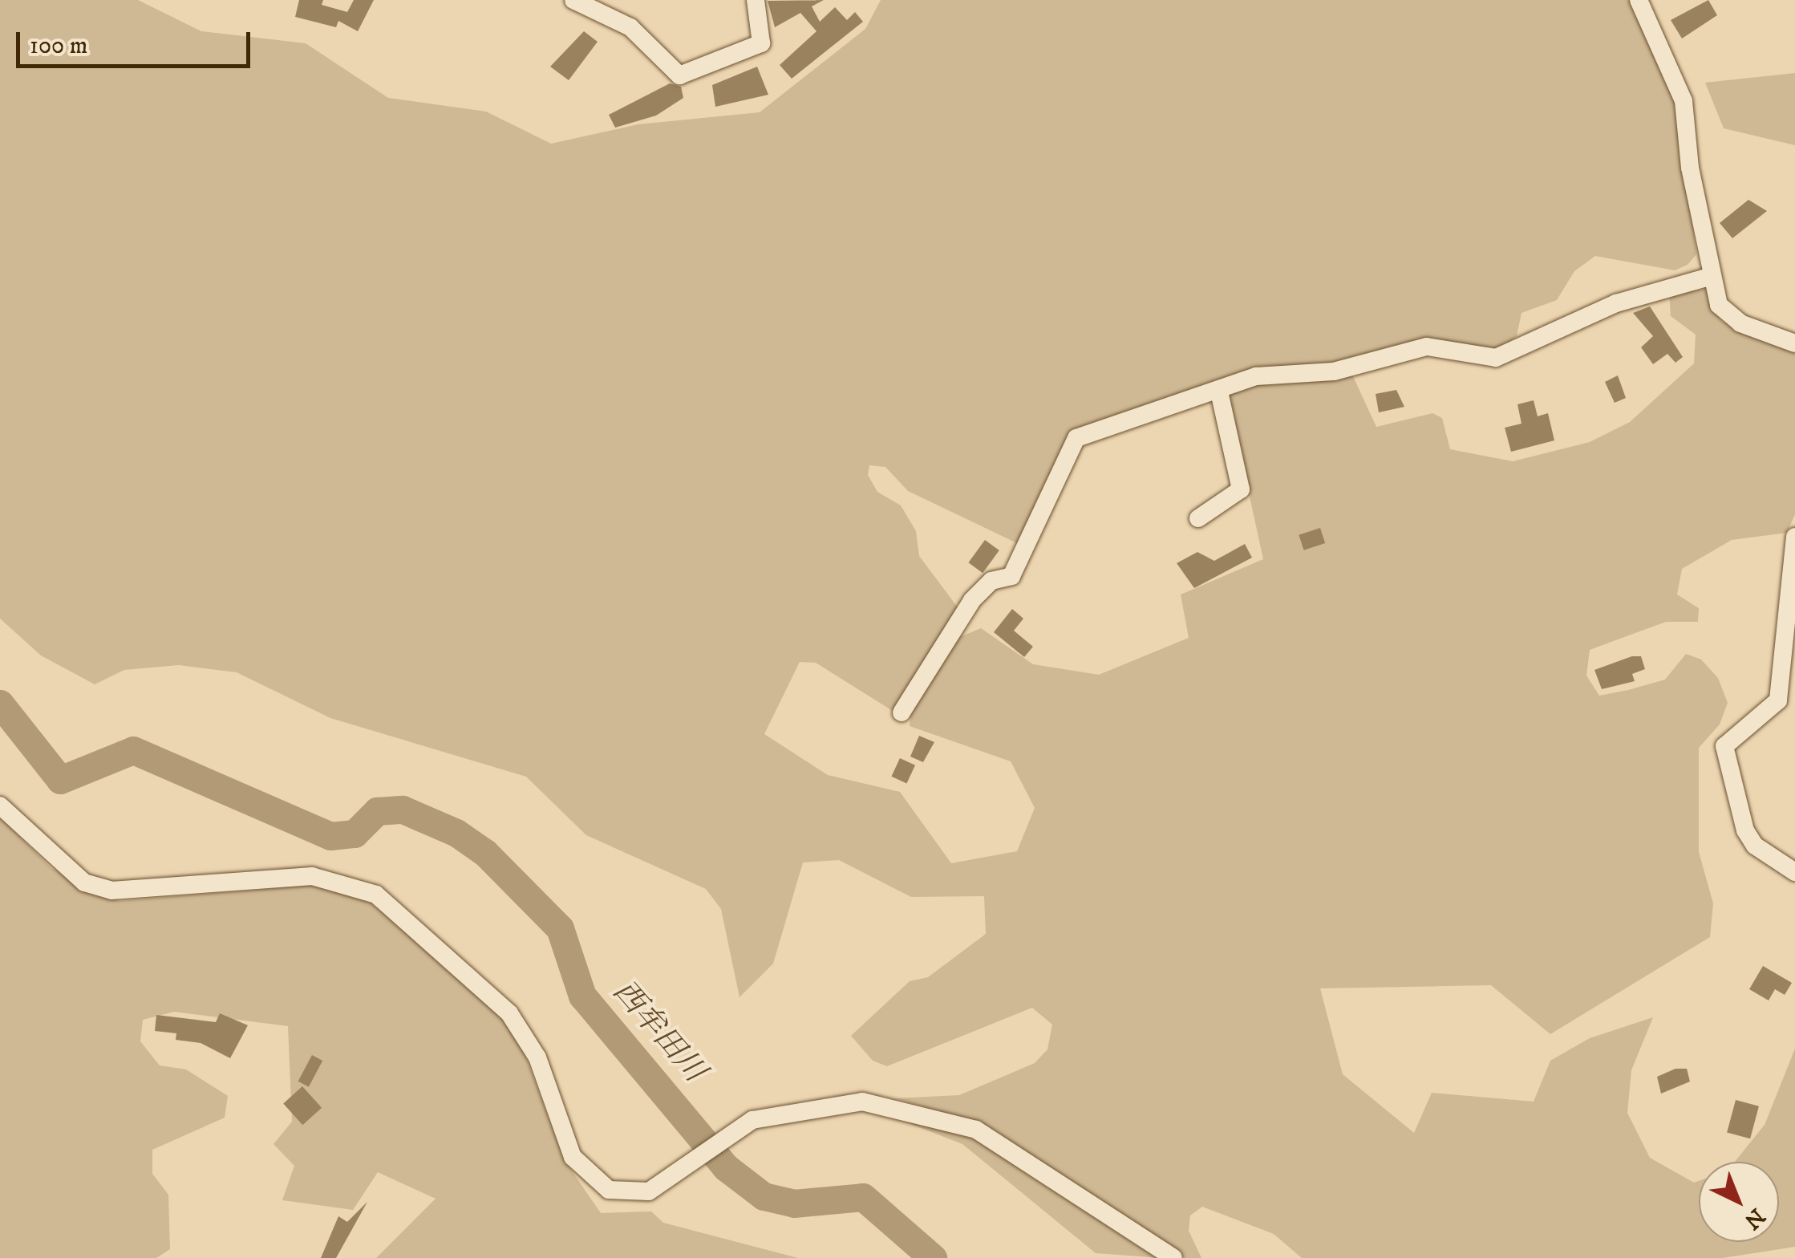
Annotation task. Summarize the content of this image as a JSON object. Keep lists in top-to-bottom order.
{
  "water": ["西牟田川"],
  "scale_bar": "100 m",
  "north": "bottom right"
}
